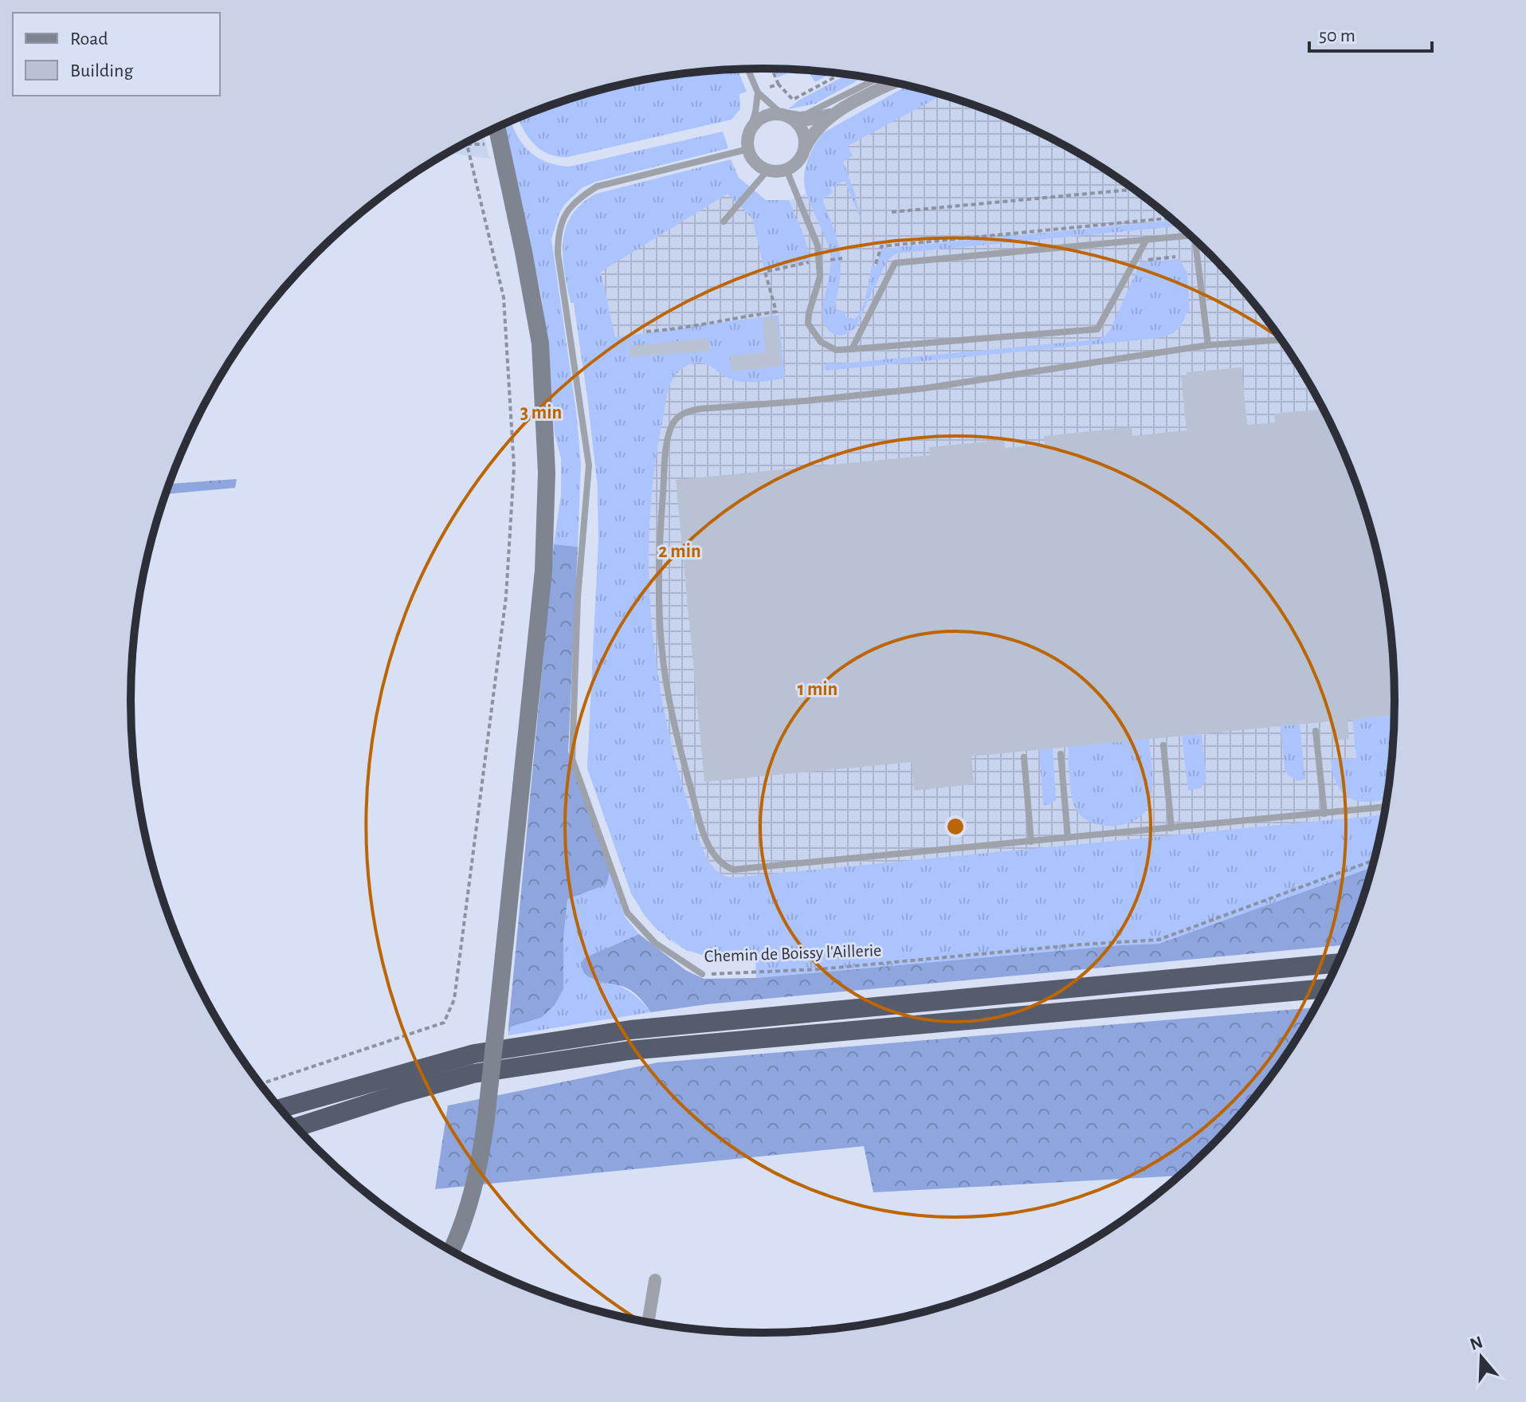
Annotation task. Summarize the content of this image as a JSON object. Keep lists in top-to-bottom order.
{
  "streets": {
    "lane": ["Chemin de Boissy l'Aillerie"]
  },
  "legend": ["Road", "Building"],
  "scale_bar": "50 m",
  "north": "top",
  "rings": ["3 min", "2 min", "1 min"]
}
